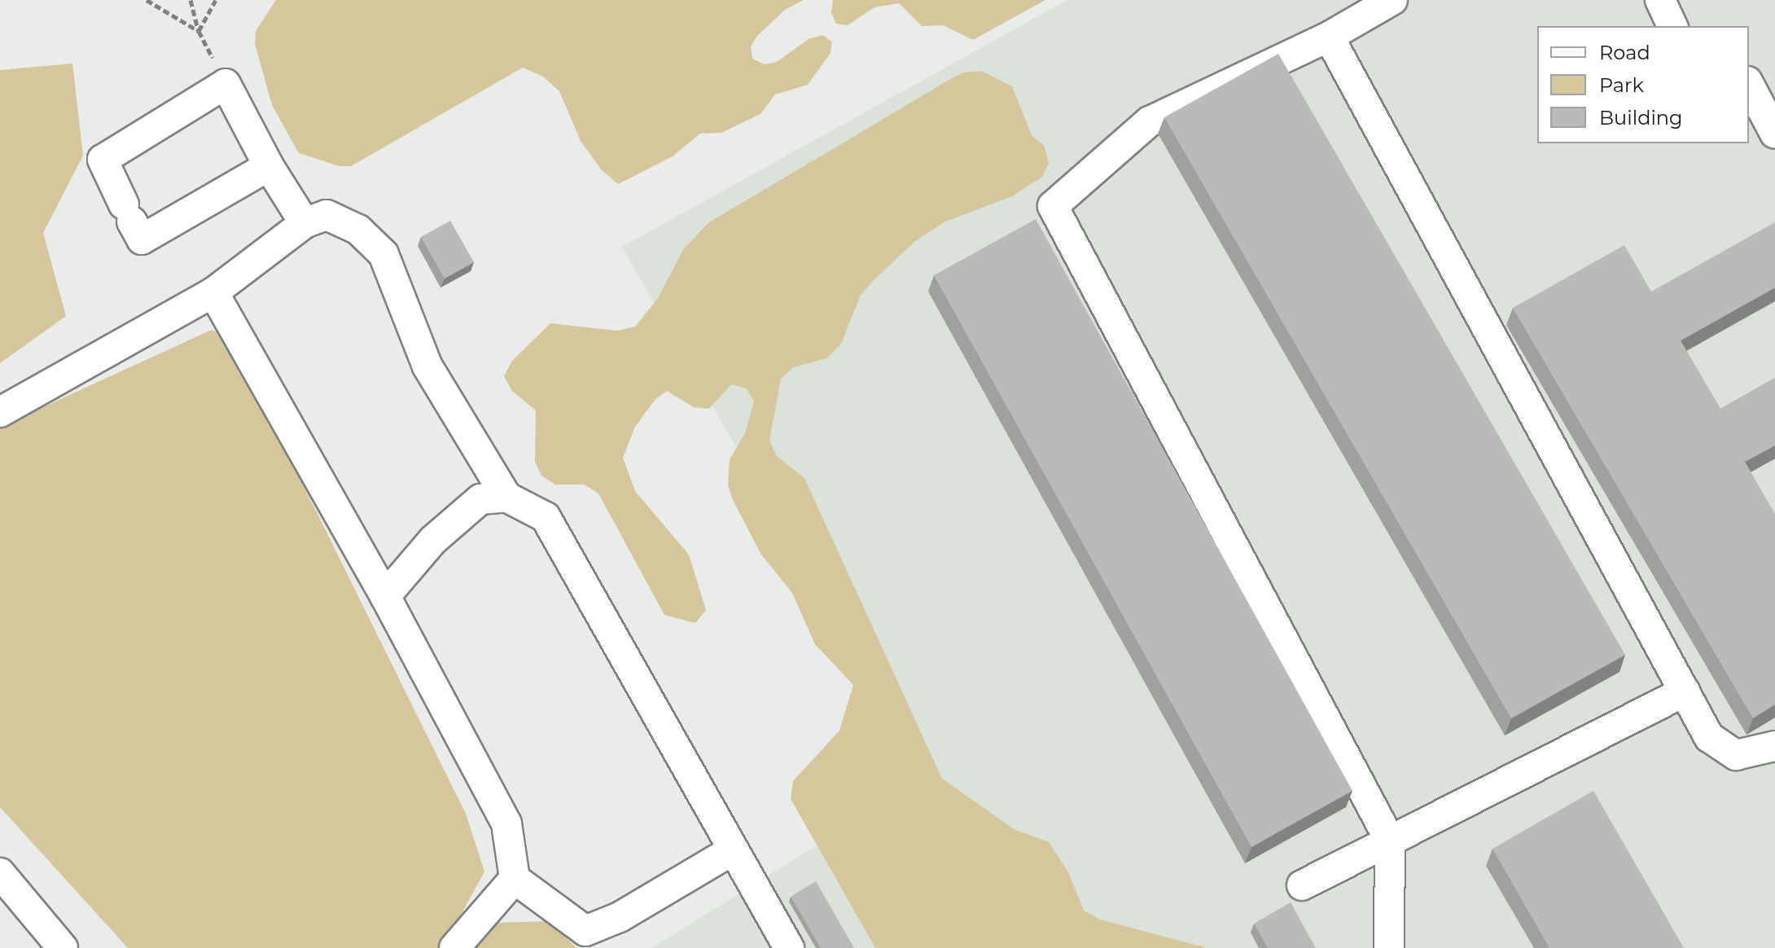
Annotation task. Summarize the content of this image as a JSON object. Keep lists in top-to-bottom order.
{
  "legend": ["Road", "Park", "Building"]
}
